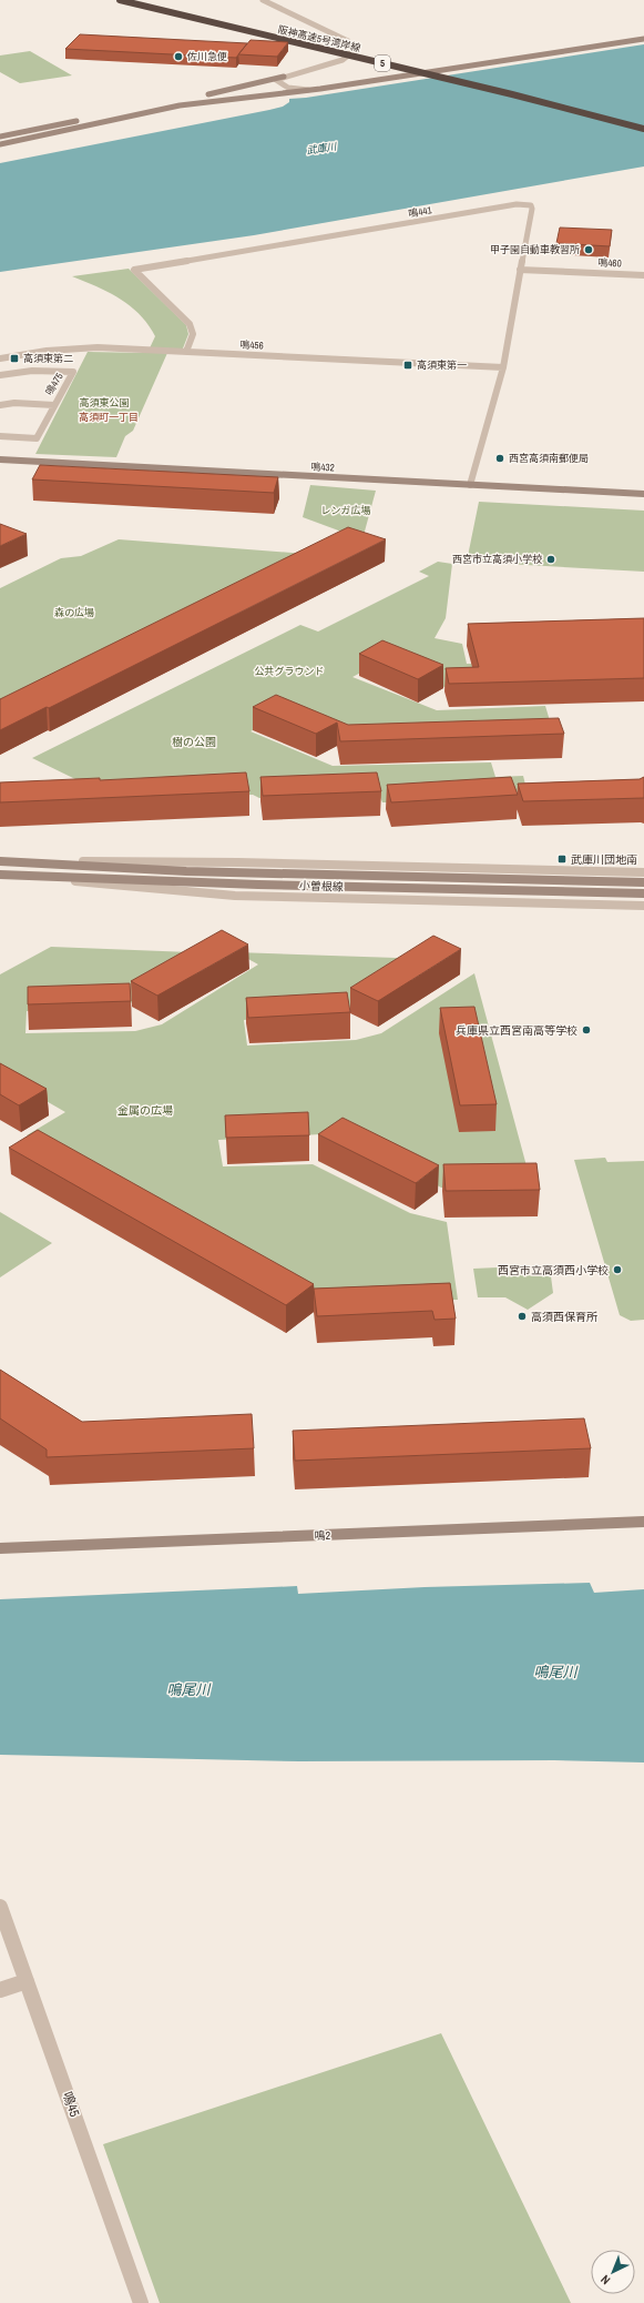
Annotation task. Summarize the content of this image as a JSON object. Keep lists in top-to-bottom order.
{
  "streets": {
    "highway": ["阪神高速5号湾岸線", "5"],
    "street": [
      "鳴441",
      "鳴460",
      "鳴456",
      "鳴475",
      "鳴432",
      "小曽根線",
      "鳴2",
      "鳴45"
    ]
  },
  "crossings": [
    ["鳴441", "鳴460"],
    ["鳴441", "鳴456"],
    ["鳴441", "鳴432"]
  ],
  "districts": ["高須町一丁目"],
  "water": ["武庫川", "鳴尾川"],
  "parks": [
    "高須東公園",
    "レンガ広場",
    "森の広場",
    "公共グラウンド",
    "樹の公園",
    "金属の広場"
  ],
  "places": {
    "other": [
      "佐川急便",
      "甲子園自動車教習所",
      "西宮高須南郵便局",
      "西宮市立高須小学校",
      "兵庫県立西宮南高等学校",
      "西宮市立高須西小学校",
      "高須西保育所"
    ],
    "transit": ["高須東第二", "高須東第一", "武庫川団地南"]
  },
  "north": "bottom left"
}
